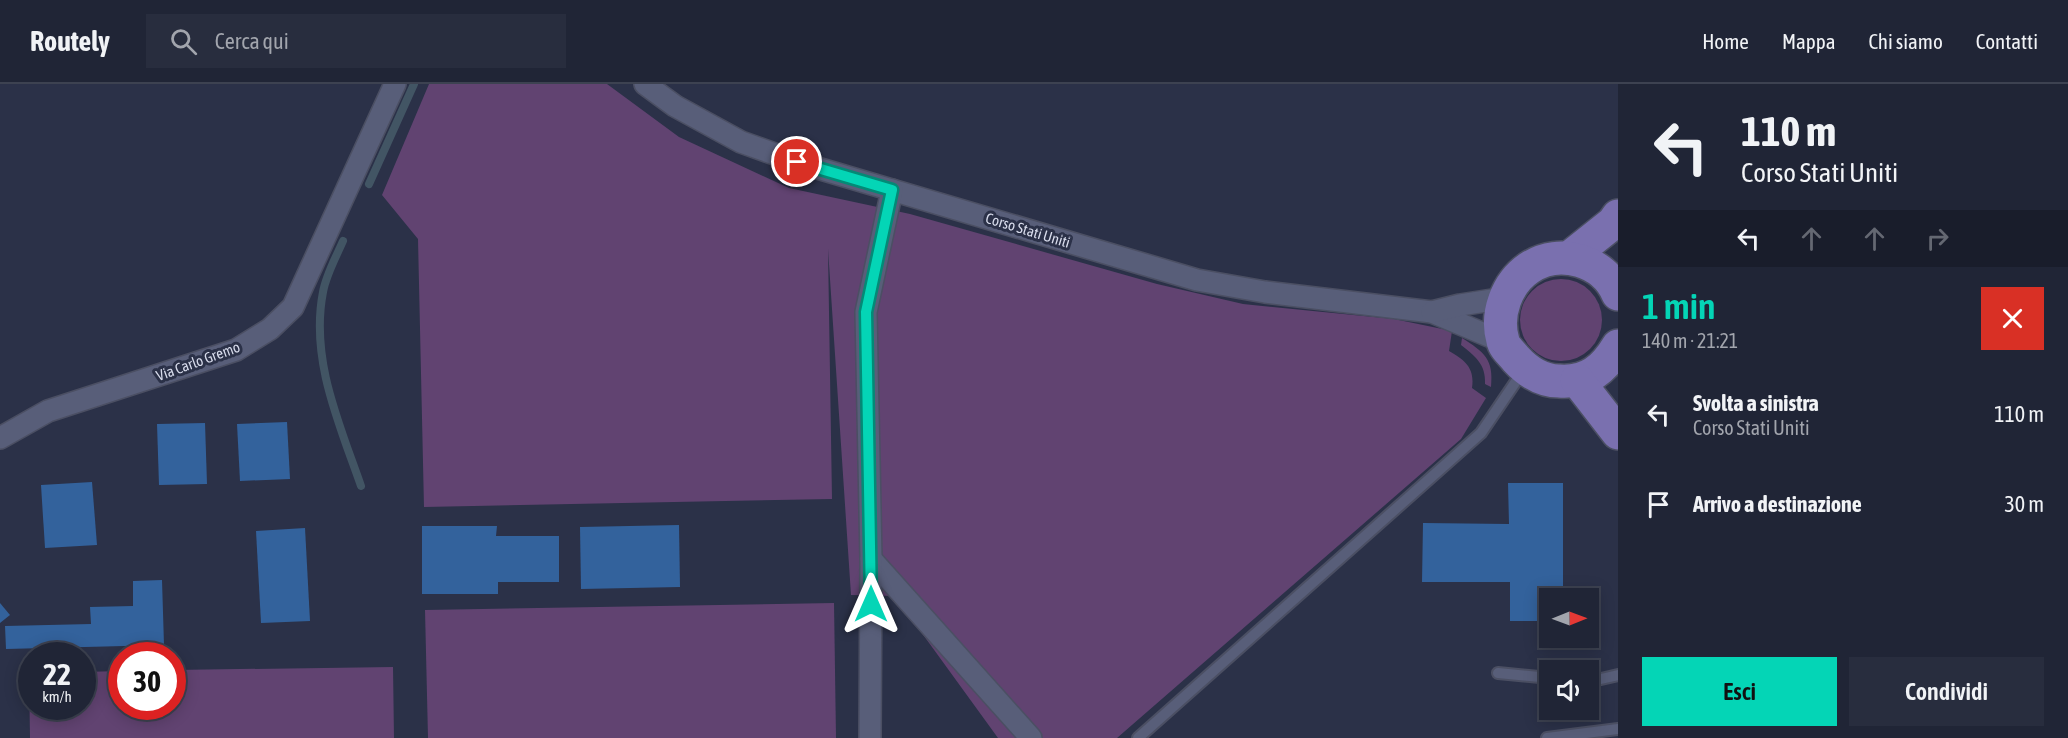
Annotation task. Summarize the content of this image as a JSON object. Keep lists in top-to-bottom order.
{
  "streets": {
    "street": ["Corso Stati Uniti", "Via Carlo Gremo"]
  },
  "north": "right",
  "page": {
    "header": "Routely",
    "search": "Cerca qui",
    "nav": [
      "Home",
      "Mappa",
      "Chi siamo",
      "Contatti"
    ],
    "turn": ["110 m", "Corso Stati Uniti"],
    "heading": ["1 min", "140 m · 21:21"],
    "list": [
      {
        "name": "Svolta a sinistra",
        "note": "Corso Stati Uniti",
        "value": "110 m"
      },
      {
        "name": "Arrivo a destinazione",
        "value": "30 m"
      }
    ],
    "speed": "22 km/h",
    "limit": "30",
    "buttons": ["Esci", "Condividi"]
  }
}
